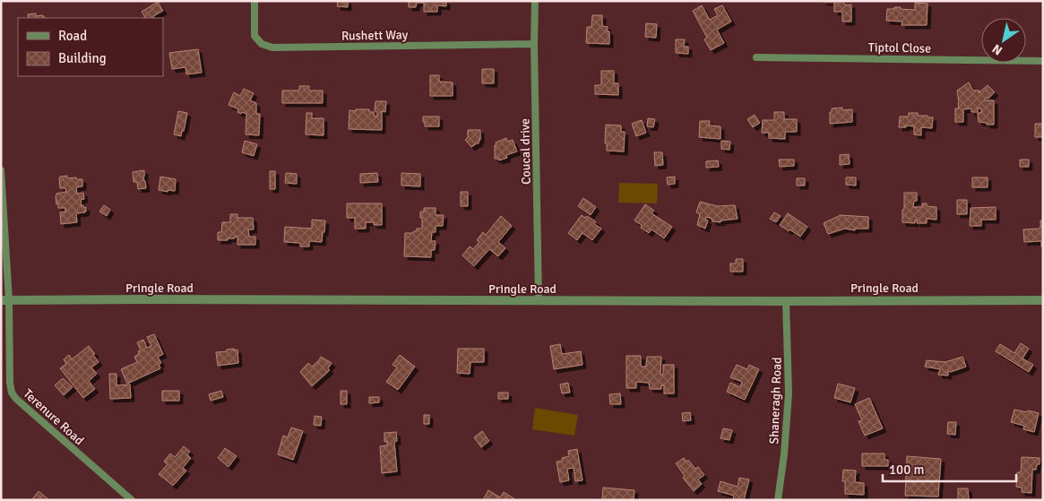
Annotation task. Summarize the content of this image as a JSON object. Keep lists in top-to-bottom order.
{
  "streets": {
    "street": [
      "Rushett Way",
      "Tiptol Close",
      "Coucal drive",
      "Pringle Road",
      "Shaneragh Road",
      "Terenure Road"
    ]
  },
  "crossings": [
    ["Rushett Way", "Coucal drive"],
    ["Coucal drive", "Pringle Road"],
    ["Pringle Road", "Shaneragh Road"],
    ["Pringle Road", "Terenure Road"]
  ],
  "legend": ["Road", "Building"],
  "scale_bar": "100 m",
  "north": "bottom left"
}
